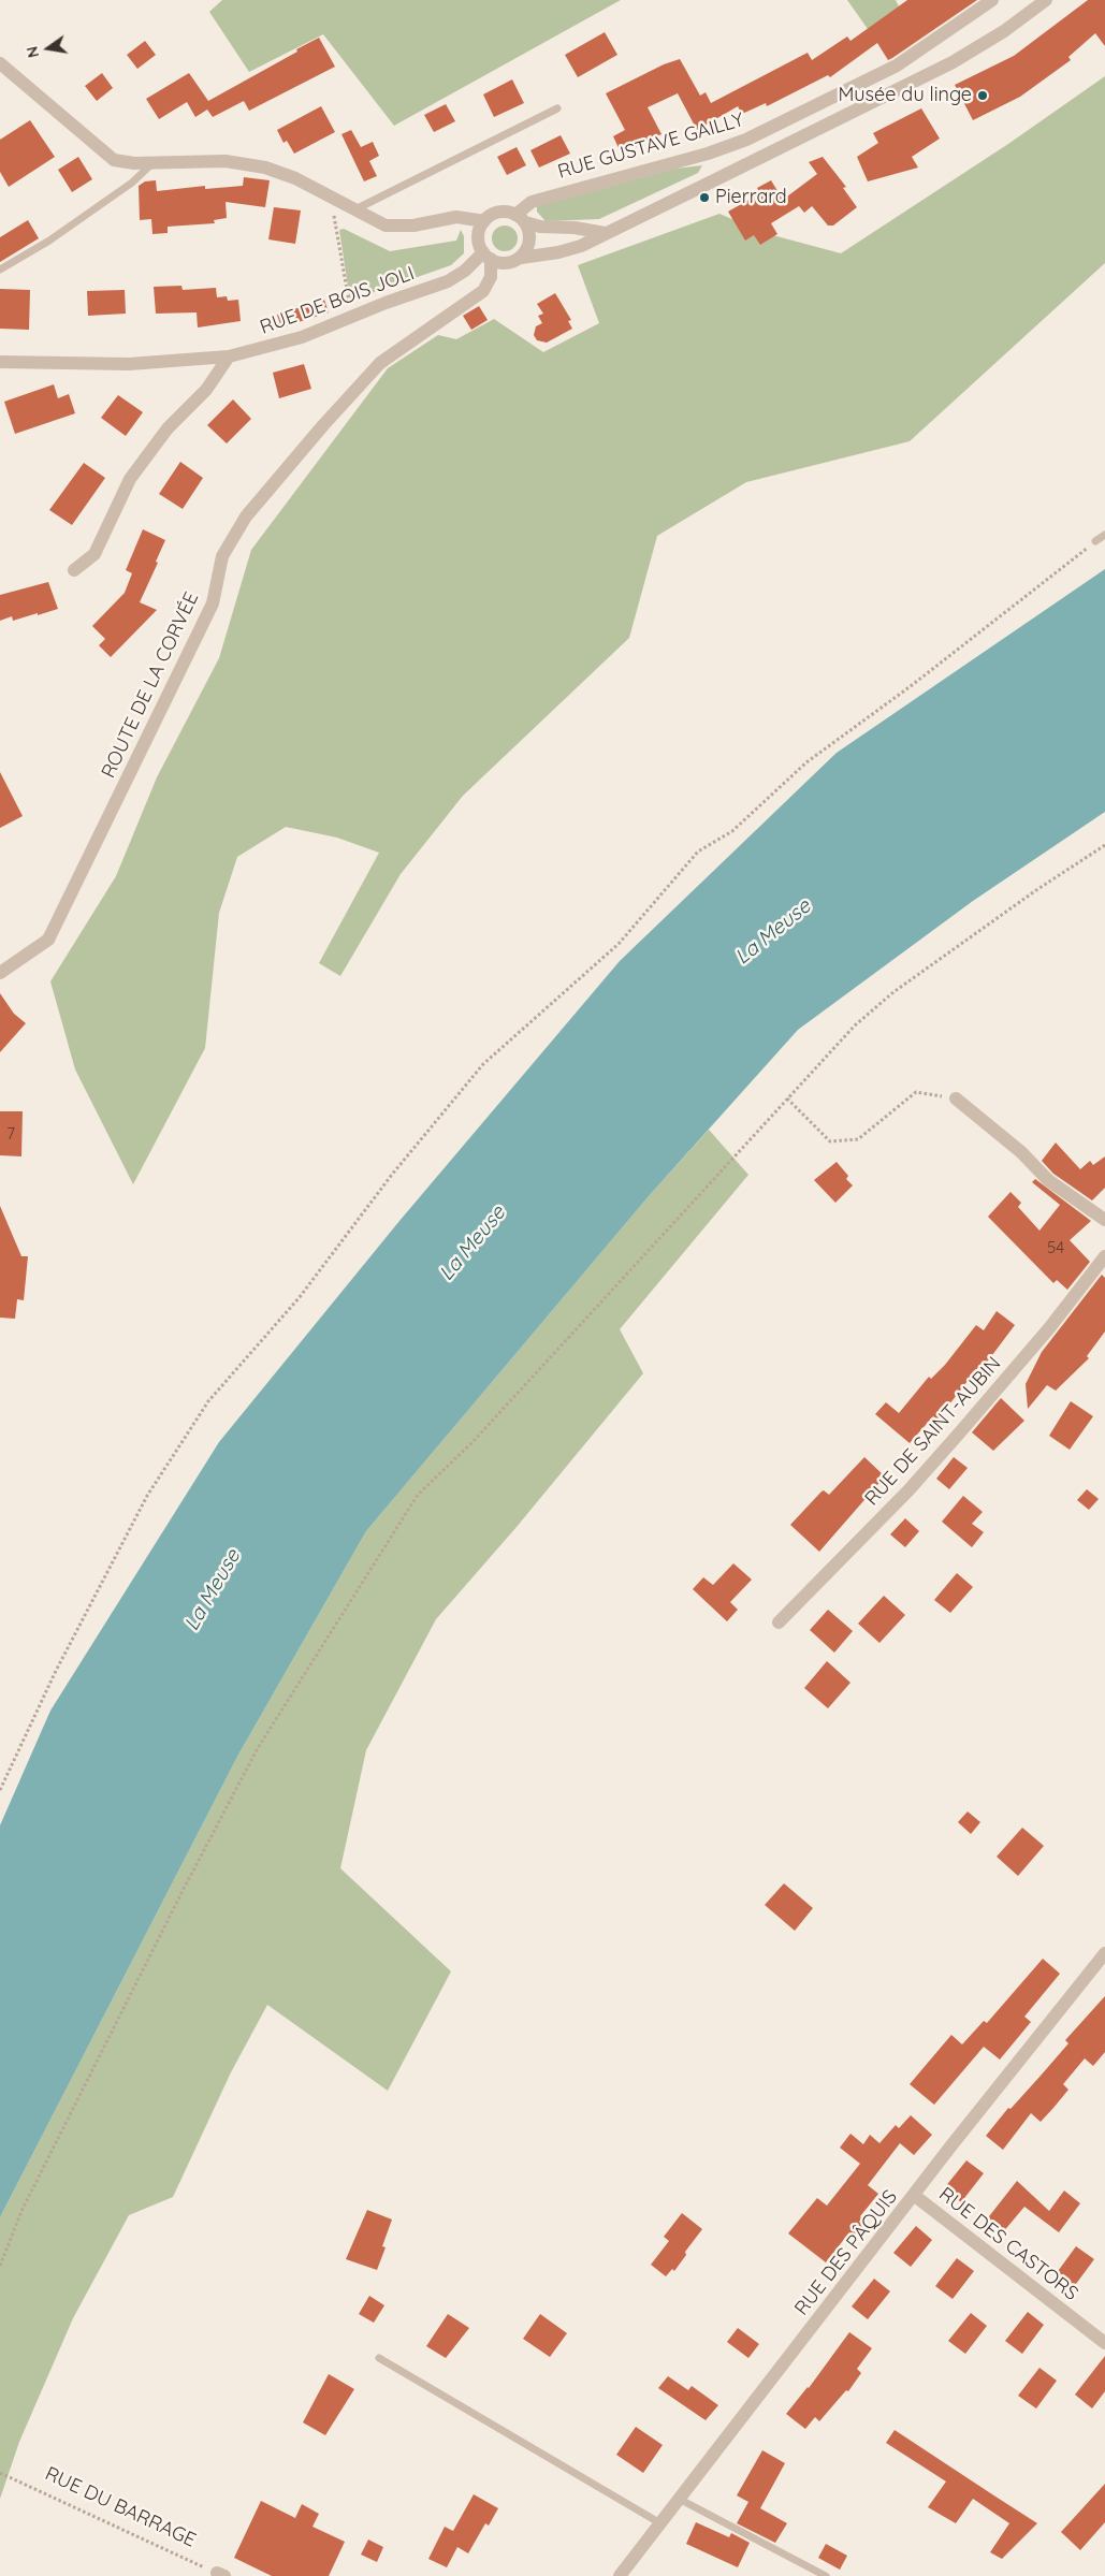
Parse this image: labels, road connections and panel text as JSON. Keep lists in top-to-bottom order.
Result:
{
  "streets": {
    "street": [
      "RUE GUSTAVE GAILLY",
      "RUE DE BOIS JOLI",
      "ROUTE DE LA CORVÉE",
      "RUE DE SAINT-AUBIN",
      "RUE DES CASTORS",
      "RUE DES PÂQUIS"
    ],
    "path": ["RUE DU BARRAGE"]
  },
  "crossings": [
    ["RUE GUSTAVE GAILLY", "RUE DE BOIS JOLI"],
    ["RUE GUSTAVE GAILLY", "ROUTE DE LA CORVÉE"],
    ["RUE DE BOIS JOLI", "ROUTE DE LA CORVÉE"],
    ["RUE DES CASTORS", "RUE DES PÂQUIS"]
  ],
  "water": ["La Meuse"],
  "places": ["Musée du linge", "Pierrard"],
  "house_numbers": ["7", "54"],
  "north": "left"
}
